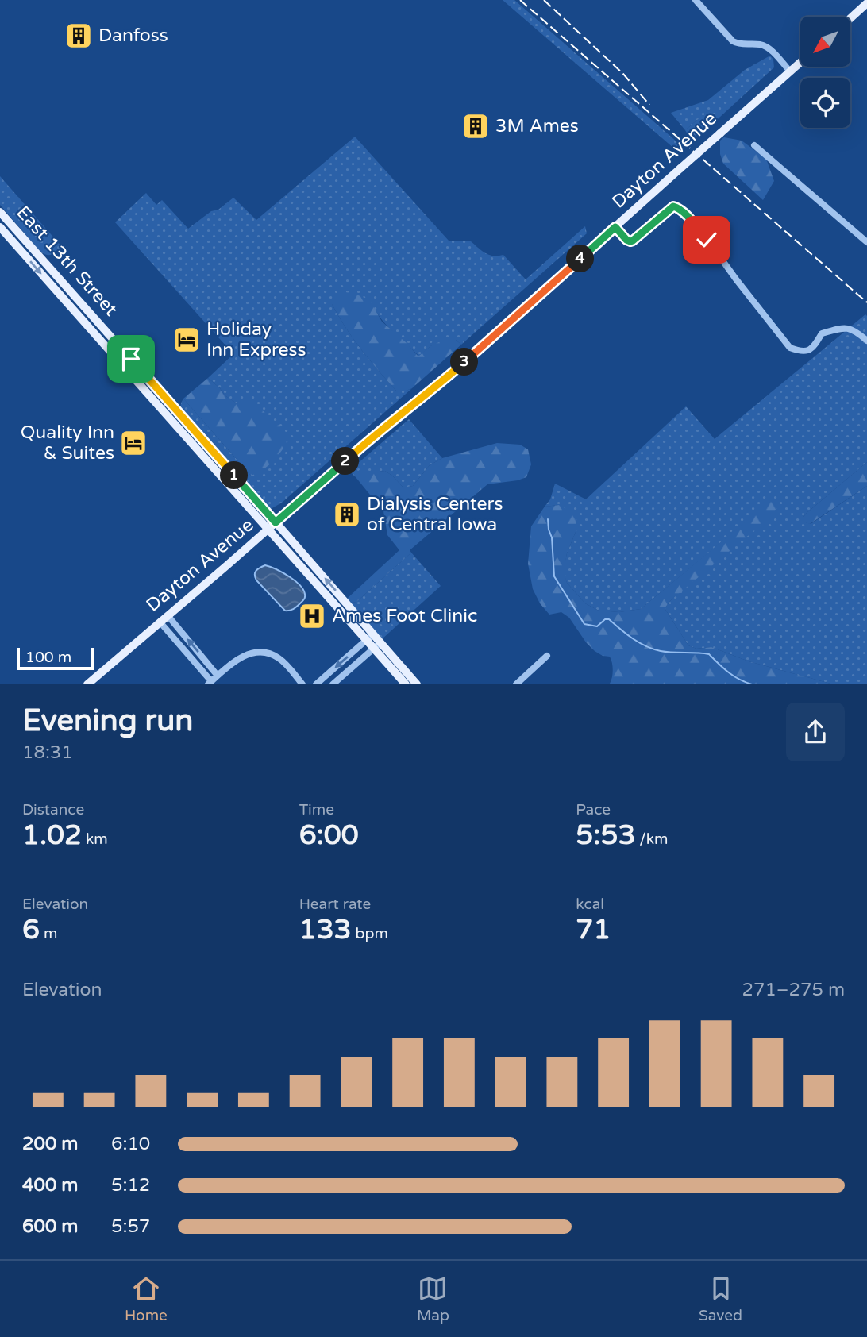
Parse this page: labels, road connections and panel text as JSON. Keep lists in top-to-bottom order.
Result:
{
  "streets": {
    "main road": ["Dayton Avenue", "East 13th Street"]
  },
  "crossings": [
    ["Dayton Avenue", "East 13th Street"]
  ],
  "places": {
    "building": ["Danfoss", "3M Ames", "Dialysis Centers of Central Iowa"],
    "hotel": ["Holiday Inn Express", "Quality Inn & Suites"],
    "hospital": ["Ames Foot Clinic"]
  },
  "scale_bar": "100 m",
  "north": "bottom left",
  "page": {
    "pins": [
      "4",
      "3",
      "2",
      "1"
    ],
    "scale": "100 m",
    "heading": ["Evening run", "18:31"],
    "stats": [
      ["Distance", "1.02 km"],
      ["Time", "6:00"],
      ["Pace", "5:53 /km"],
      ["Elevation", "6 m"],
      ["Heart rate", "133 bpm"],
      ["kcal", "71"]
    ],
    "chart": ["Elevation", "271–275 m"],
    "list": [
      {
        "name": "200 m",
        "note": "6:10"
      },
      {
        "name": "400 m",
        "note": "5:12"
      },
      {
        "name": "600 m",
        "note": "5:57"
      }
    ],
    "tabs": ["Home", "Map", "Saved"]
  }
}
